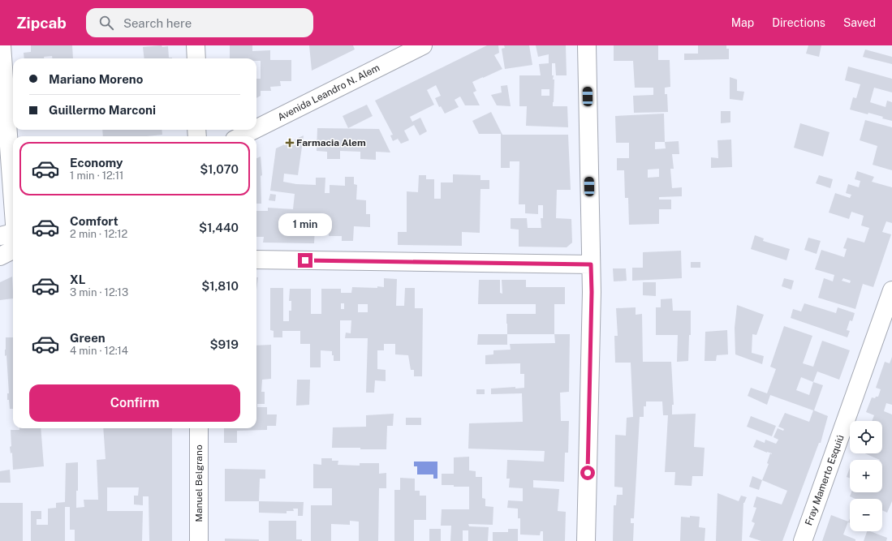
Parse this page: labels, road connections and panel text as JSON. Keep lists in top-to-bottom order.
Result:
{
  "streets": {
    "street": ["Avenida Leandro N. Alem", "Fray Mamerto Esquiú", "Manuel Belgrano"]
  },
  "places": {
    "health": ["Farmacia Alem"]
  },
  "page": {
    "header": "Zipcab",
    "search": "Search here",
    "nav": ["Map", "Directions", "Saved"],
    "banner": ["Mariano Moreno", "Guillermo Marconi"],
    "list": [
      {
        "name": "Economy",
        "note": "1 min · 12:11",
        "value": "$1,070"
      },
      {
        "name": "Comfort",
        "note": "2 min · 12:12",
        "value": "$1,440"
      },
      {
        "name": "XL",
        "note": "3 min · 12:13",
        "value": "$1,810"
      },
      {
        "name": "Green",
        "note": "4 min · 12:14",
        "value": "$919"
      }
    ],
    "bubble": "1 min",
    "buttons": "Confirm",
    "map_buttons": ["+", "−"]
  }
}
